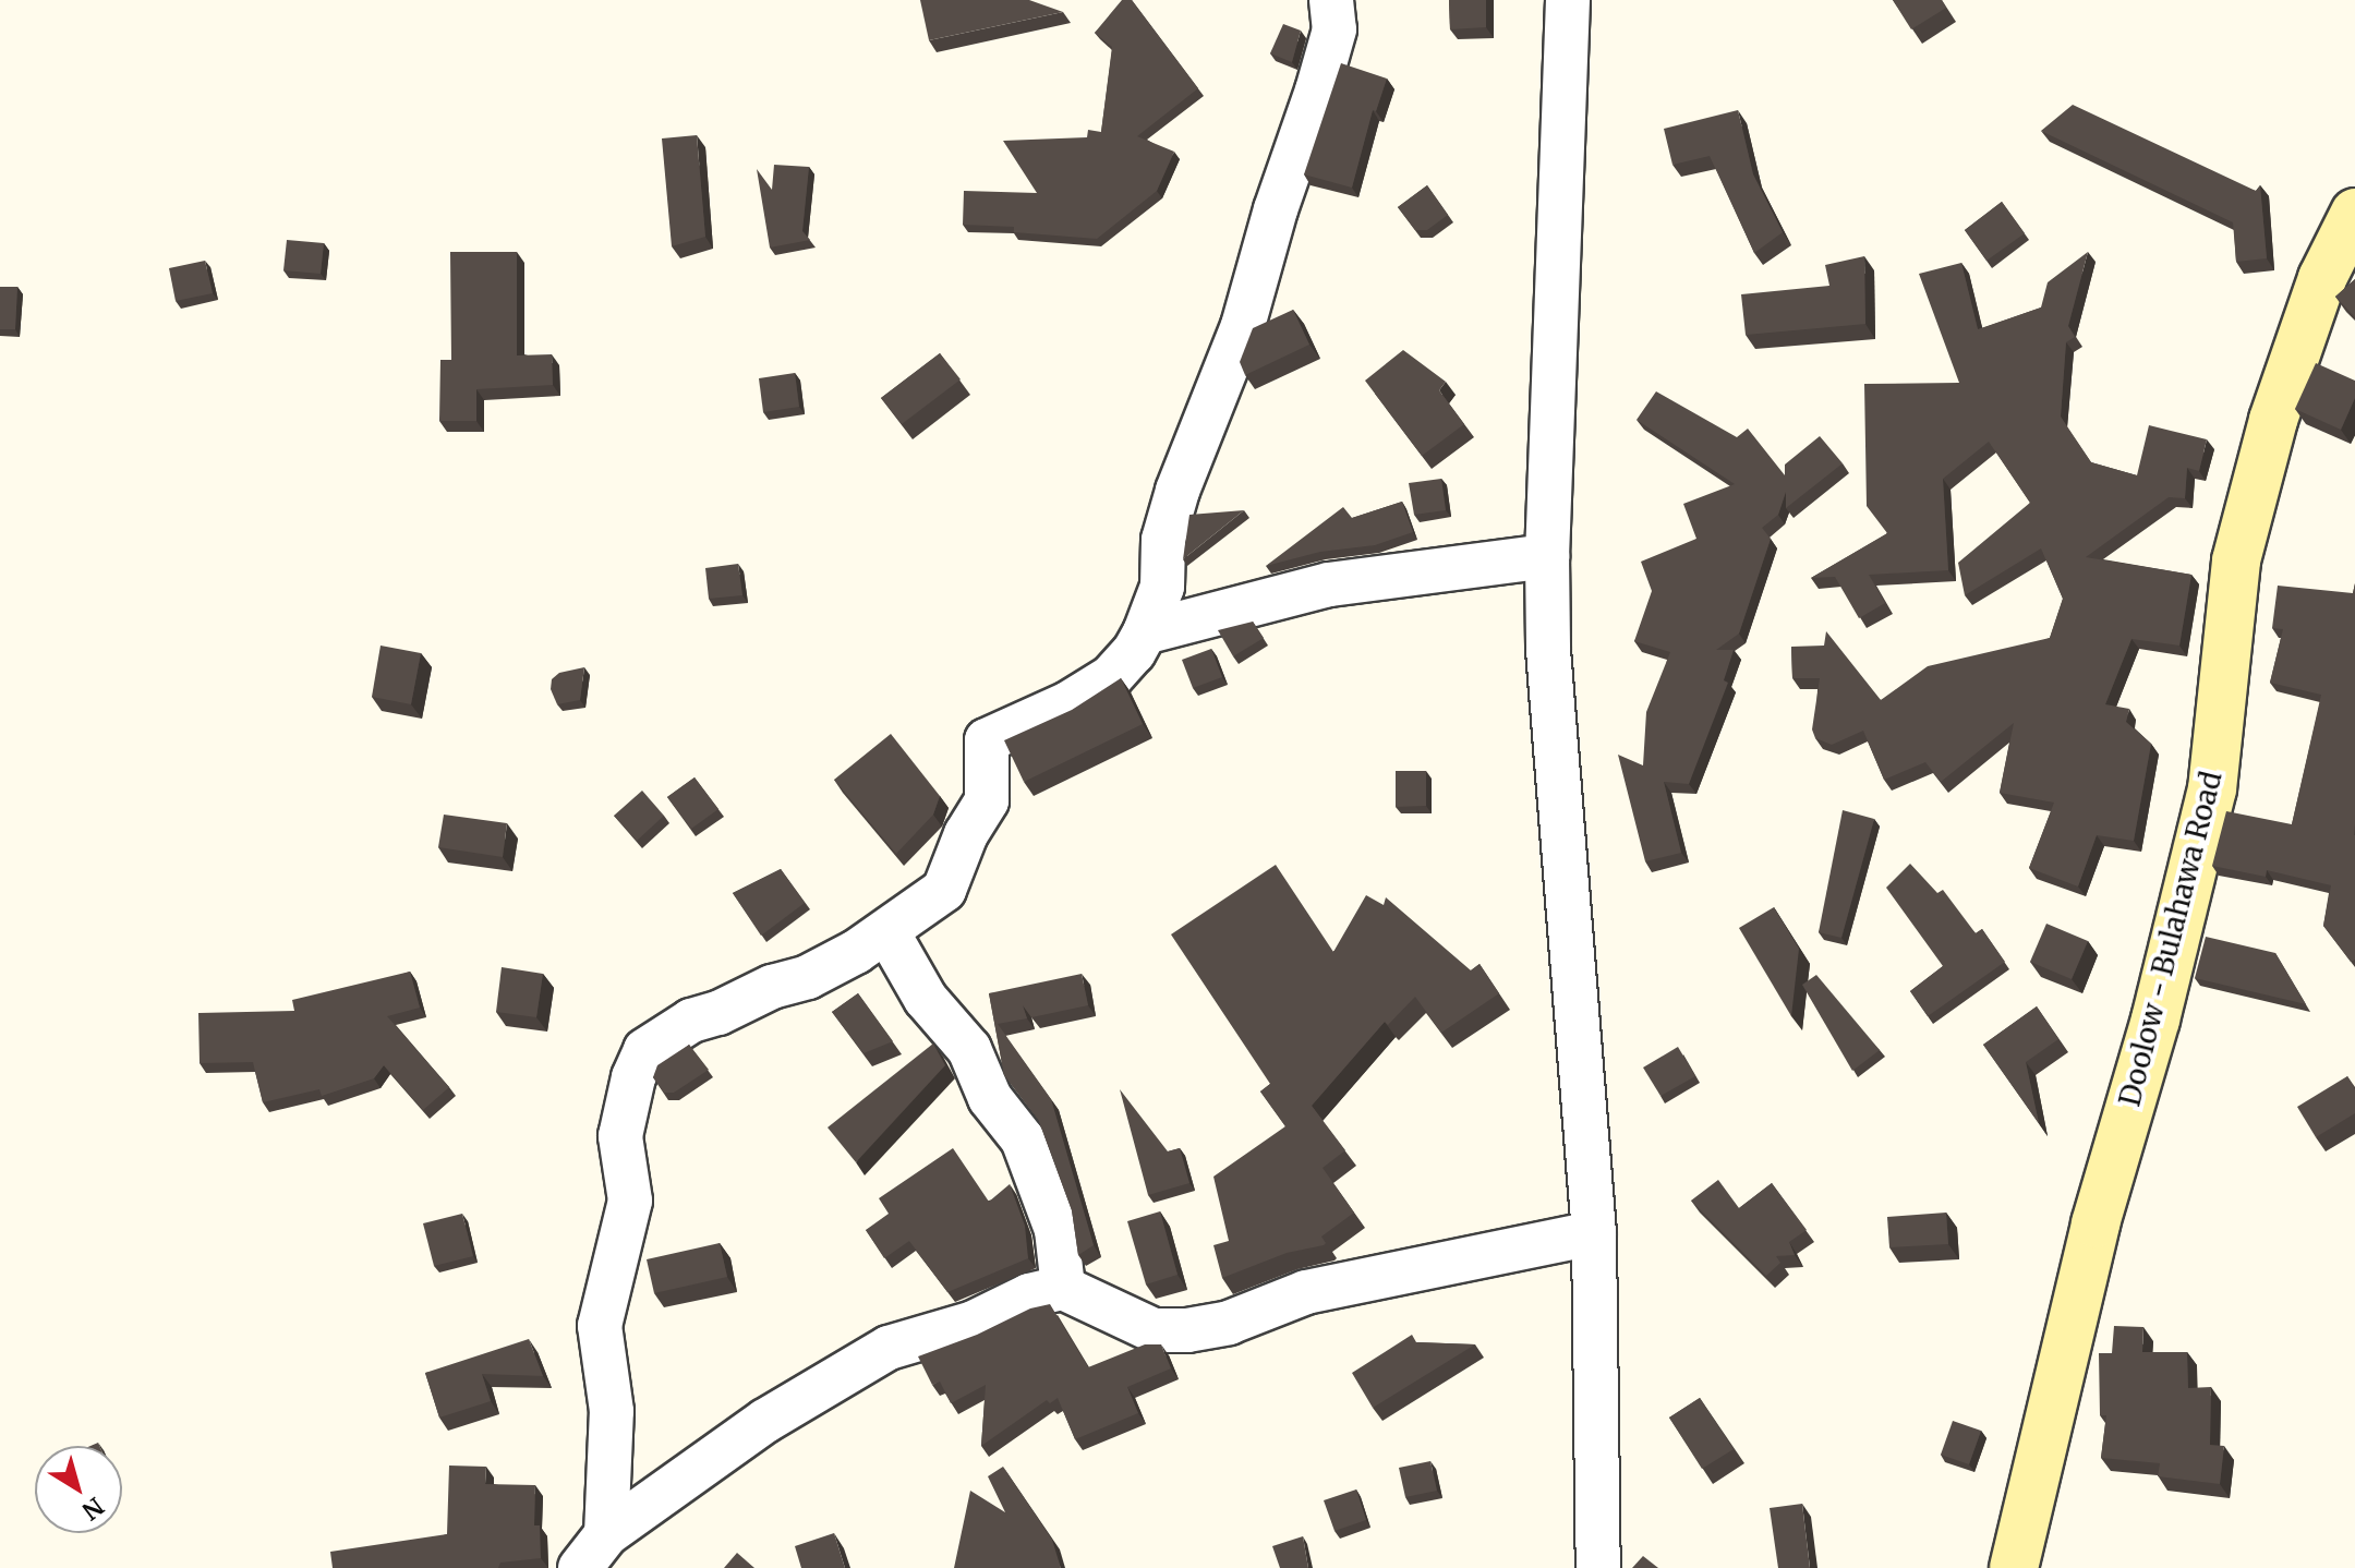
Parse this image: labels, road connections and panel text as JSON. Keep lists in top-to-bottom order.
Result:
{
  "streets": {
    "main road": ["Doolow - Bulahawa Road"]
  },
  "north": "bottom right"
}
